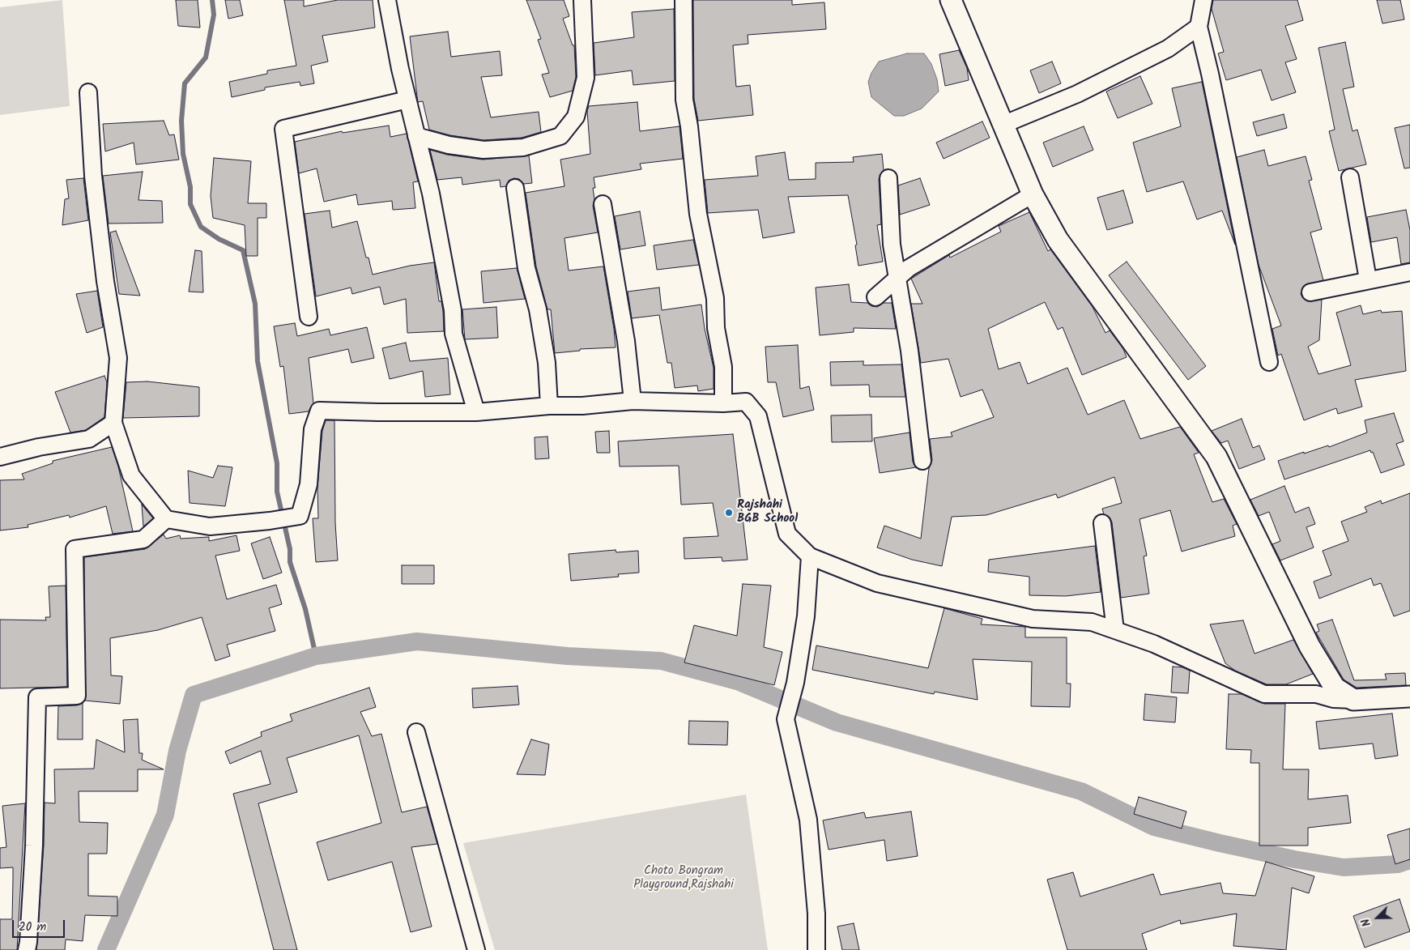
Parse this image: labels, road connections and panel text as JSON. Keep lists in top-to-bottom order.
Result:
{
  "parks": ["Choto Bongram Playground,Rajshahi"],
  "places": ["Rajshahi BGB School"],
  "scale_bar": "20 m",
  "north": "bottom left"
}
